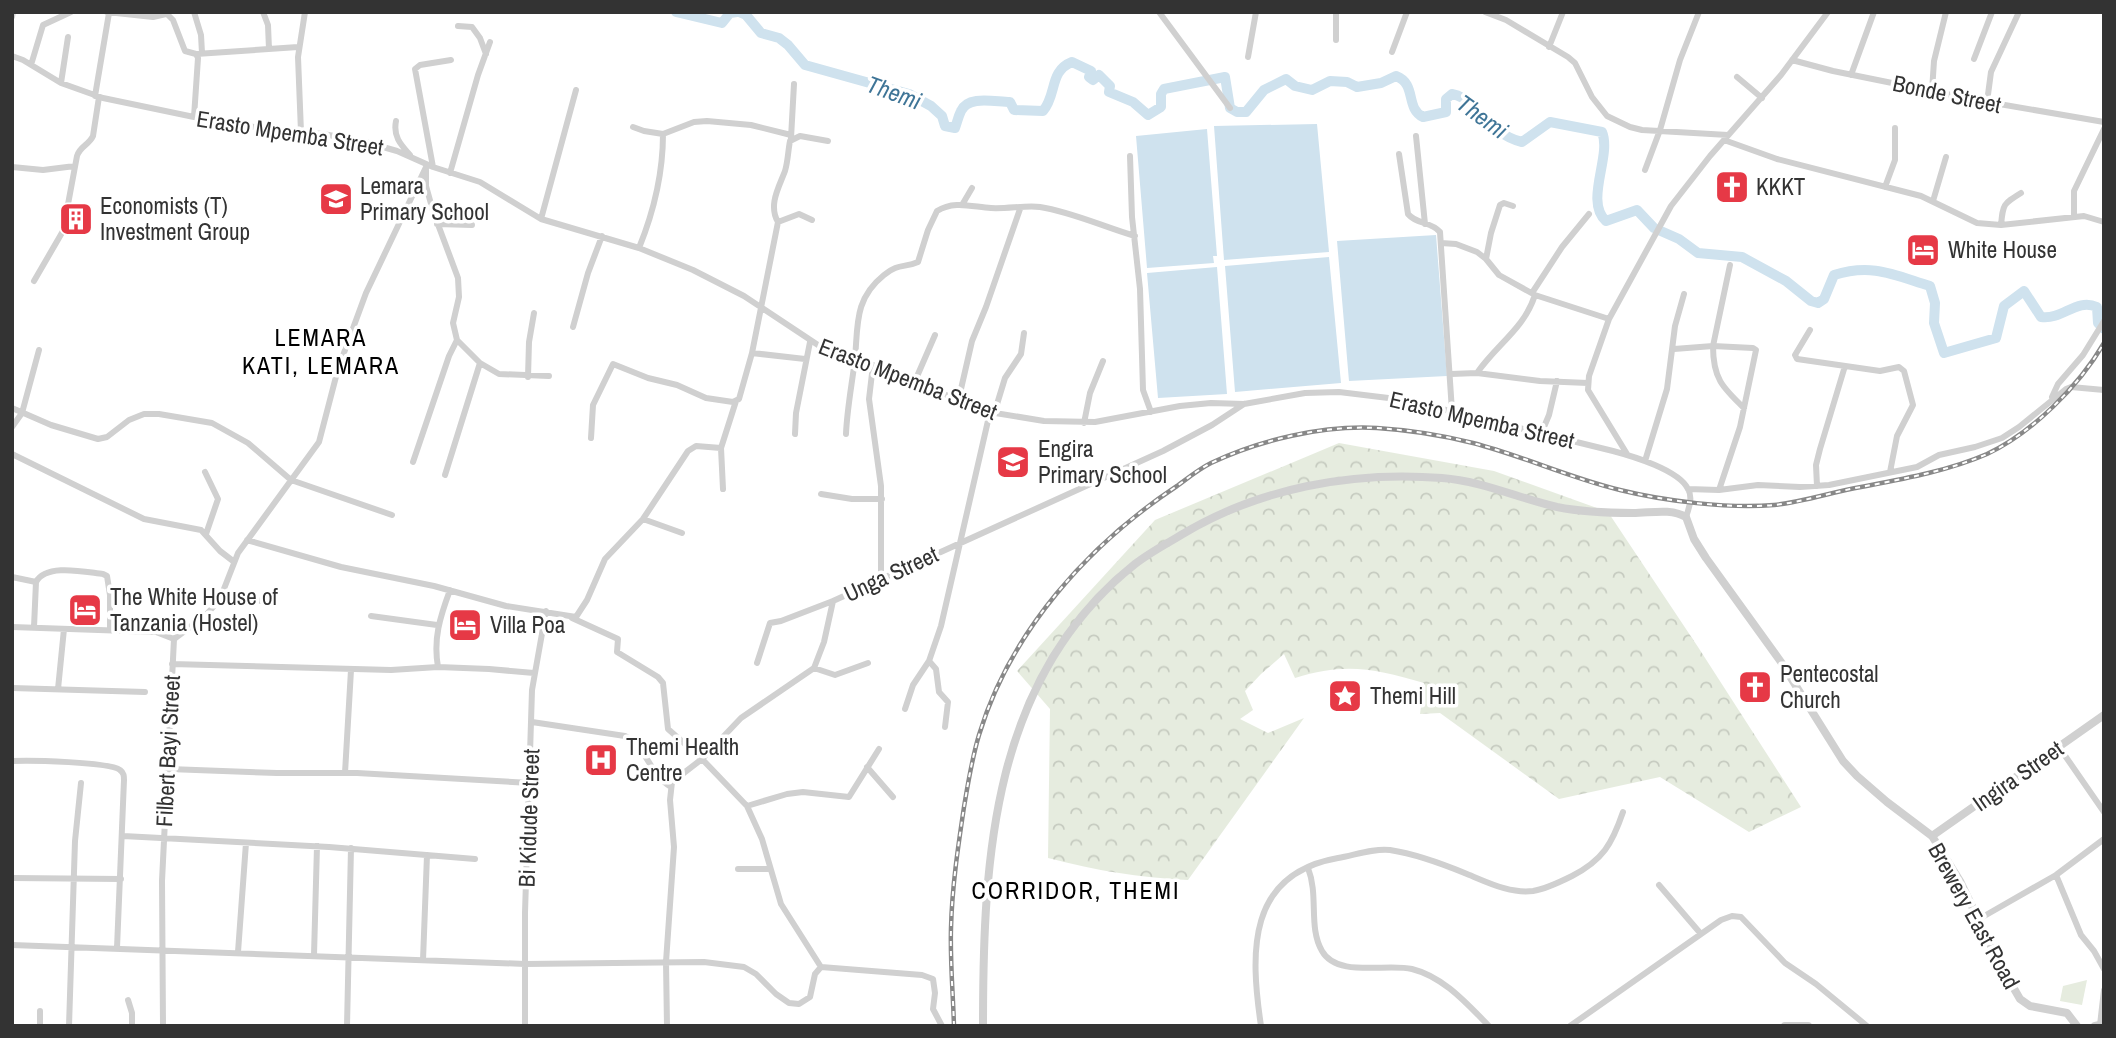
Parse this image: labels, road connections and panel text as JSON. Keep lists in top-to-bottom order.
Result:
{
  "streets": {
    "street": [
      "Bonde Street",
      "Erasto Mpemba Street",
      "Unga Street",
      "Filbert Bayi Street",
      "Ingira Street",
      "Bi Kidude Street",
      "Brewery East Road"
    ]
  },
  "crossings": [
    ["Erasto Mpemba Street", "Unga Street"],
    ["Ingira Street", "Brewery East Road"]
  ],
  "districts": ["LEMARA KATI, LEMARA", "CORRIDOR, THEMI"],
  "water": ["Themi"],
  "places": {
    "church": ["KKKT", "Pentecostal Church"],
    "school or university": ["Lemara Primary School", "Engira Primary School"],
    "building": ["Economists (T) Investment Group"],
    "hotel": ["White House", "The White House of Tanzania (Hostel)", "Villa Poa"],
    "place": ["Themi Hill"],
    "hospital": ["Themi Health Centre"]
  }
}
